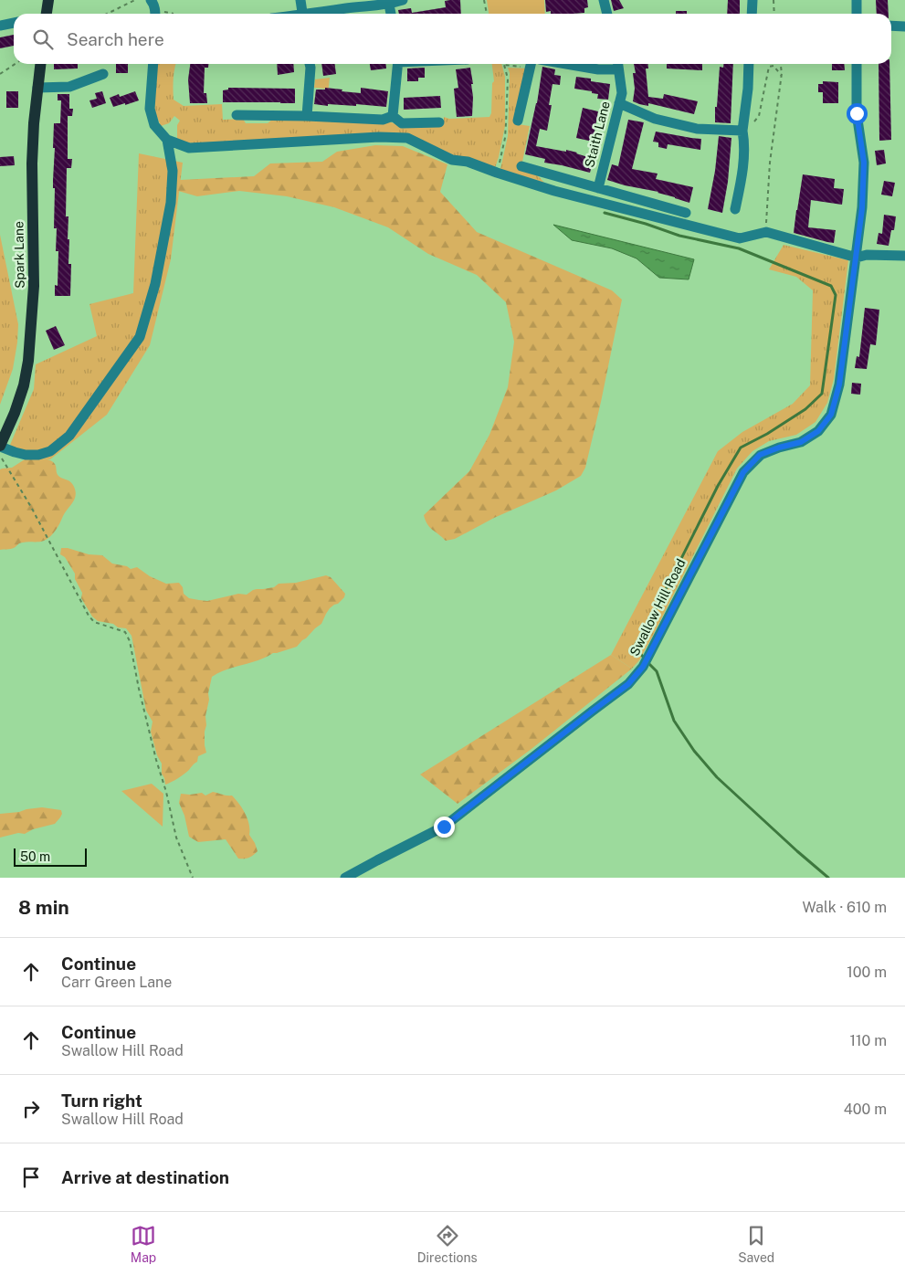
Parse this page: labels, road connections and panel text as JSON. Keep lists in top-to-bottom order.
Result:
{
  "streets": {
    "main road": ["Spark Lane"],
    "street": ["Staith Lane", "Swallow Hill Road"]
  },
  "scale_bar": "50 m",
  "page": {
    "search": "Search here",
    "scale": "50 m",
    "heading": ["8 min", "Walk · 610 m"],
    "list": [
      ["Continue", "Carr Green Lane", "100 m"],
      ["Continue", "Swallow Hill Road", "110 m"],
      ["Turn right", "Swallow Hill Road", "400 m"],
      "Arrive at destination"
    ],
    "nav": ["Map", "Directions", "Saved"]
  }
}
